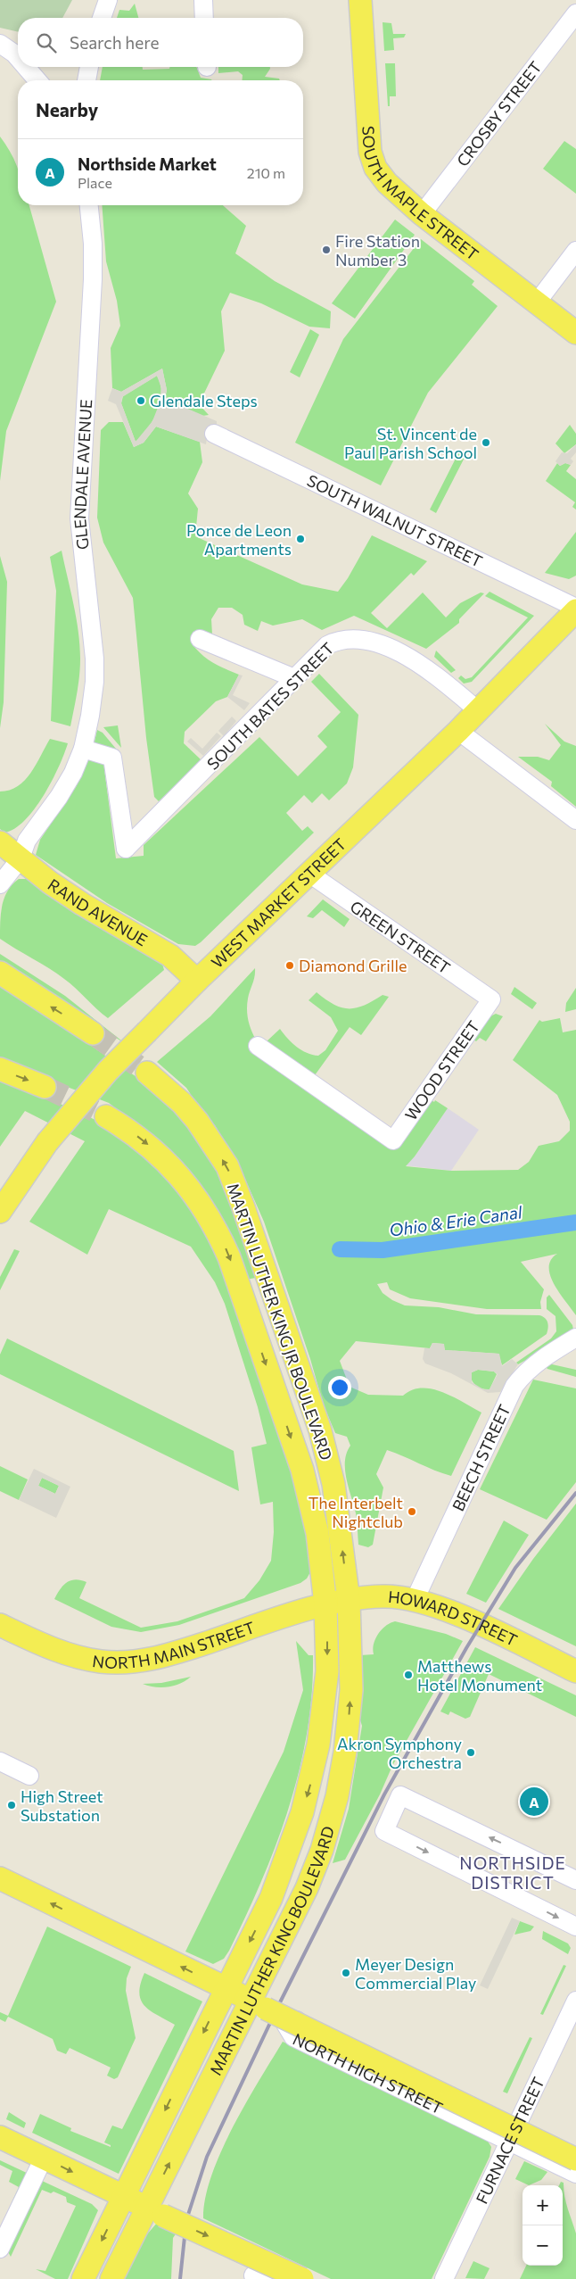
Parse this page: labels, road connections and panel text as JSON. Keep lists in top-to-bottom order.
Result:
{
  "streets": {
    "main road": [
      "SOUTH MAPLE STREET",
      "WEST MARKET STREET",
      "RAND AVENUE",
      "MARTIN LUTHER KING JR BOULEVARD",
      "HOWARD STREET",
      "NORTH MAIN STREET",
      "MARTIN LUTHER KING BOULEVARD"
    ],
    "street": [
      "CROSBY STREET",
      "GLENDALE AVENUE",
      "SOUTH WALNUT STREET",
      "SOUTH BATES STREET",
      "GREEN STREET",
      "WOOD STREET",
      "BEECH STREET",
      "NORTH HIGH STREET",
      "FURNACE STREET"
    ]
  },
  "crossings": [
    ["CROSBY STREET", "SOUTH MAPLE STREET"],
    ["GLENDALE AVENUE", "SOUTH BATES STREET"],
    ["GLENDALE AVENUE", "RAND AVENUE"],
    ["SOUTH WALNUT STREET", "WEST MARKET STREET"],
    ["SOUTH BATES STREET", "WEST MARKET STREET"],
    ["WEST MARKET STREET", "RAND AVENUE"],
    ["WEST MARKET STREET", "GREEN STREET"],
    ["GREEN STREET", "WOOD STREET"],
    ["MARTIN LUTHER KING JR BOULEVARD", "HOWARD STREET"],
    ["MARTIN LUTHER KING JR BOULEVARD", "NORTH MAIN STREET"],
    ["MARTIN LUTHER KING JR BOULEVARD", "MARTIN LUTHER KING BOULEVARD"],
    ["BEECH STREET", "HOWARD STREET"],
    ["HOWARD STREET", "NORTH MAIN STREET"],
    ["HOWARD STREET", "MARTIN LUTHER KING BOULEVARD"],
    ["NORTH MAIN STREET", "MARTIN LUTHER KING BOULEVARD"],
    ["NORTH HIGH STREET", "FURNACE STREET"]
  ],
  "districts": ["NORTHSIDE DISTRICT"],
  "water": ["Ohio & Erie Canal"],
  "places": [
    "Fire Station Number 3",
    "Glendale Steps",
    "St. Vincent de Paul Parish School",
    "Ponce de Leon Apartments",
    "Diamond Grille",
    "The Interbelt Nightclub",
    "Matthews Hotel Monument",
    "Akron Symphony Orchestra",
    "High Street Substation",
    "Meyer Design Commercial Play"
  ],
  "page": {
    "search": "Search here",
    "heading": "Nearby",
    "list": [
      {
        "mark": "A",
        "name": "Northside Market",
        "note": "Place",
        "value": "210 m"
      }
    ],
    "pins": "A",
    "map_buttons": ["+", "−"]
  }
}
